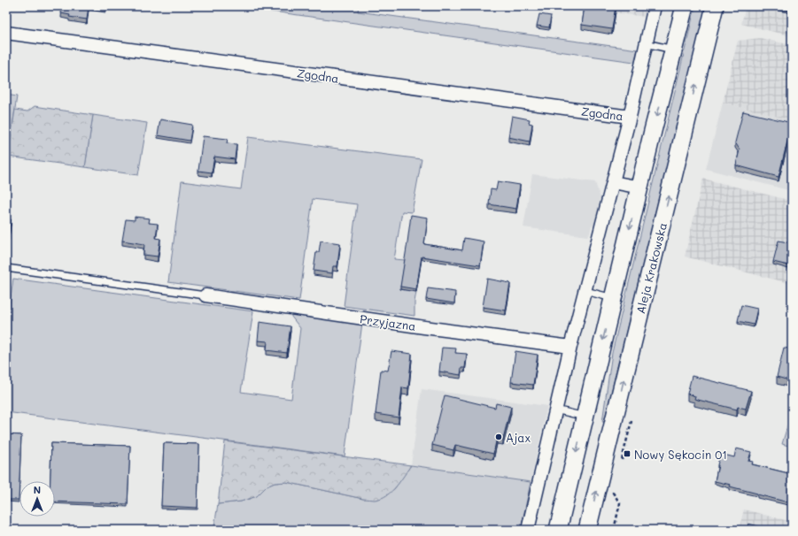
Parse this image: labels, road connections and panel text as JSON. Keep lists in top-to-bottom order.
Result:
{
  "streets": {
    "main road": ["Aleja Krakowska"],
    "street": ["Zgodna", "Przyjazna"]
  },
  "places": {
    "other": ["Ajax"],
    "transit": ["Nowy Sękocin 01"]
  },
  "north": "top"
}
